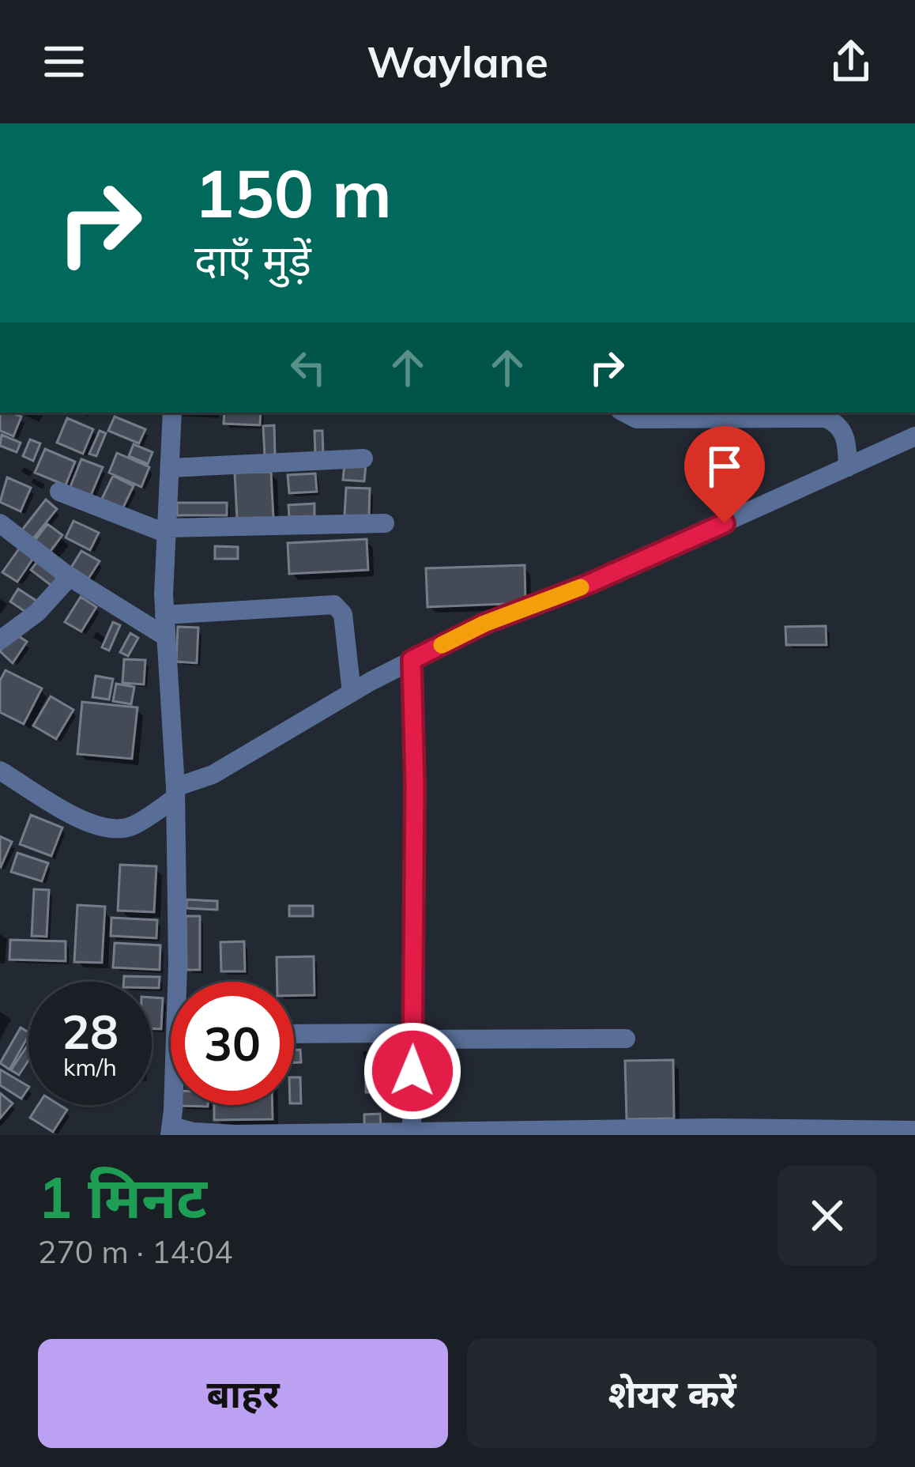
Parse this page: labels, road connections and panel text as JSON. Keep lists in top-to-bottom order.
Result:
{
  "page": {
    "header": "Waylane",
    "turn": ["150 m", "दाएँ मुड़ें"],
    "speed": "28 km/h",
    "limit": "30",
    "heading": ["1 मिनट", "270 m · 14:04"],
    "buttons": ["बाहर", "शेयर करें"]
  }
}
